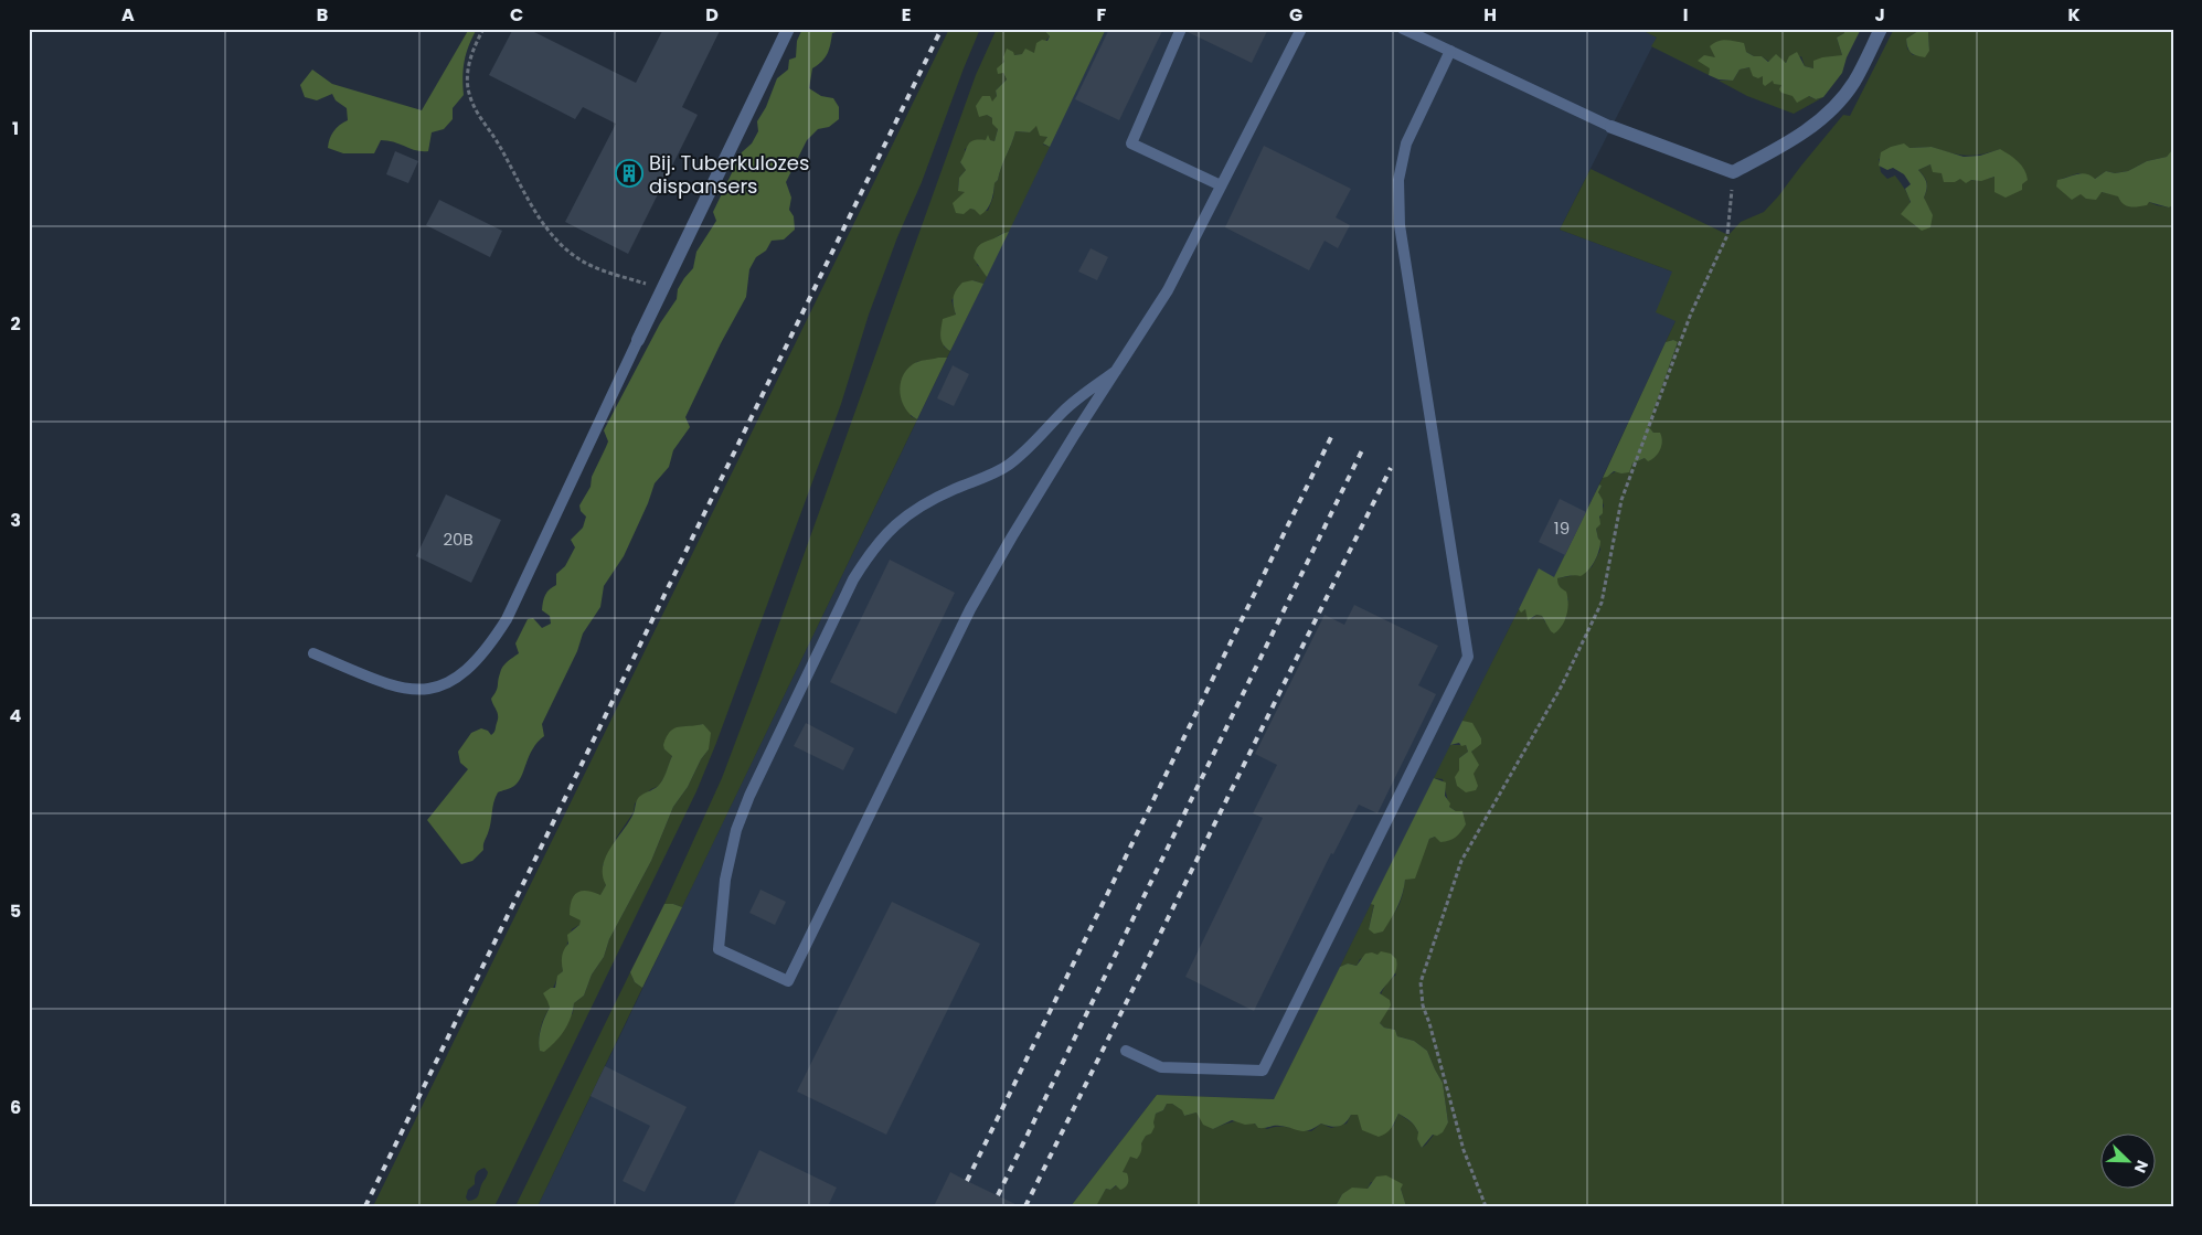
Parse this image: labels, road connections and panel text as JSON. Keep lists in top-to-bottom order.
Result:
{
  "places": {
    "building": ["Bij. Tuberkulozes dispansers"]
  },
  "house_numbers": ["19", "20B"],
  "north": "bottom right",
  "grid": {
    "columns": [
      "A",
      "B",
      "C",
      "D",
      "E",
      "F",
      "G",
      "H",
      "I",
      "J",
      "K"
    ],
    "rows": [
      "1",
      "2",
      "3",
      "4",
      "5",
      "6"
    ]
  }
}
